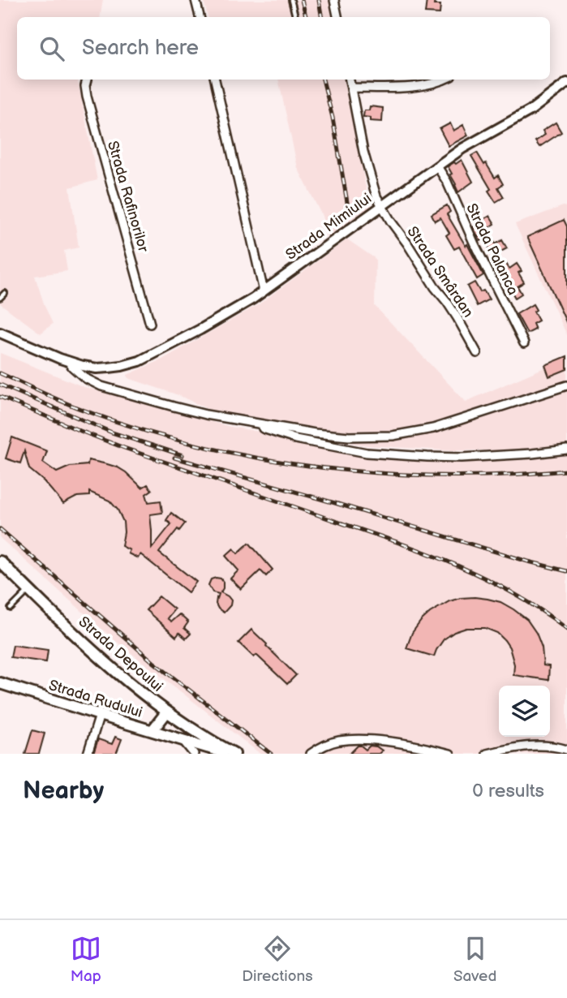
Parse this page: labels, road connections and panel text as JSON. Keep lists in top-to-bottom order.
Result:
{
  "streets": {
    "main road": ["Strada Depoului", "Strada Rudului"],
    "street": [
      "Strada Rafinorilor",
      "Strada Mimiului",
      "Strada Palanca",
      "Strada Smârdan"
    ]
  },
  "crossings": [
    ["Strada Mimiului", "Strada Palanca"],
    ["Strada Mimiului", "Strada Smârdan"]
  ],
  "page": {
    "search": "Search here",
    "heading": ["Nearby", "0 results"],
    "nav": ["Map", "Directions", "Saved"]
  }
}
